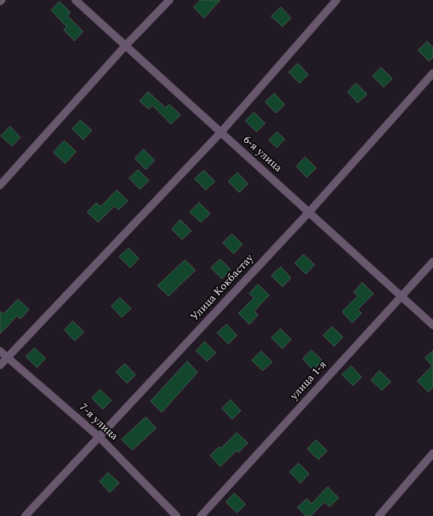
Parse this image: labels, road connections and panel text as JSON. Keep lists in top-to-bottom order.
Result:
{
  "streets": {
    "street": [
      "6-я улица",
      "Улица Кокбастау",
      "улица 1-я",
      "7-я улица"
    ]
  },
  "crossings": [
    ["6-я улица", "Улица Кокбастау"],
    ["6-я улица", "улица 1-я"],
    ["Улица Кокбастау", "7-я улица"]
  ]
}
